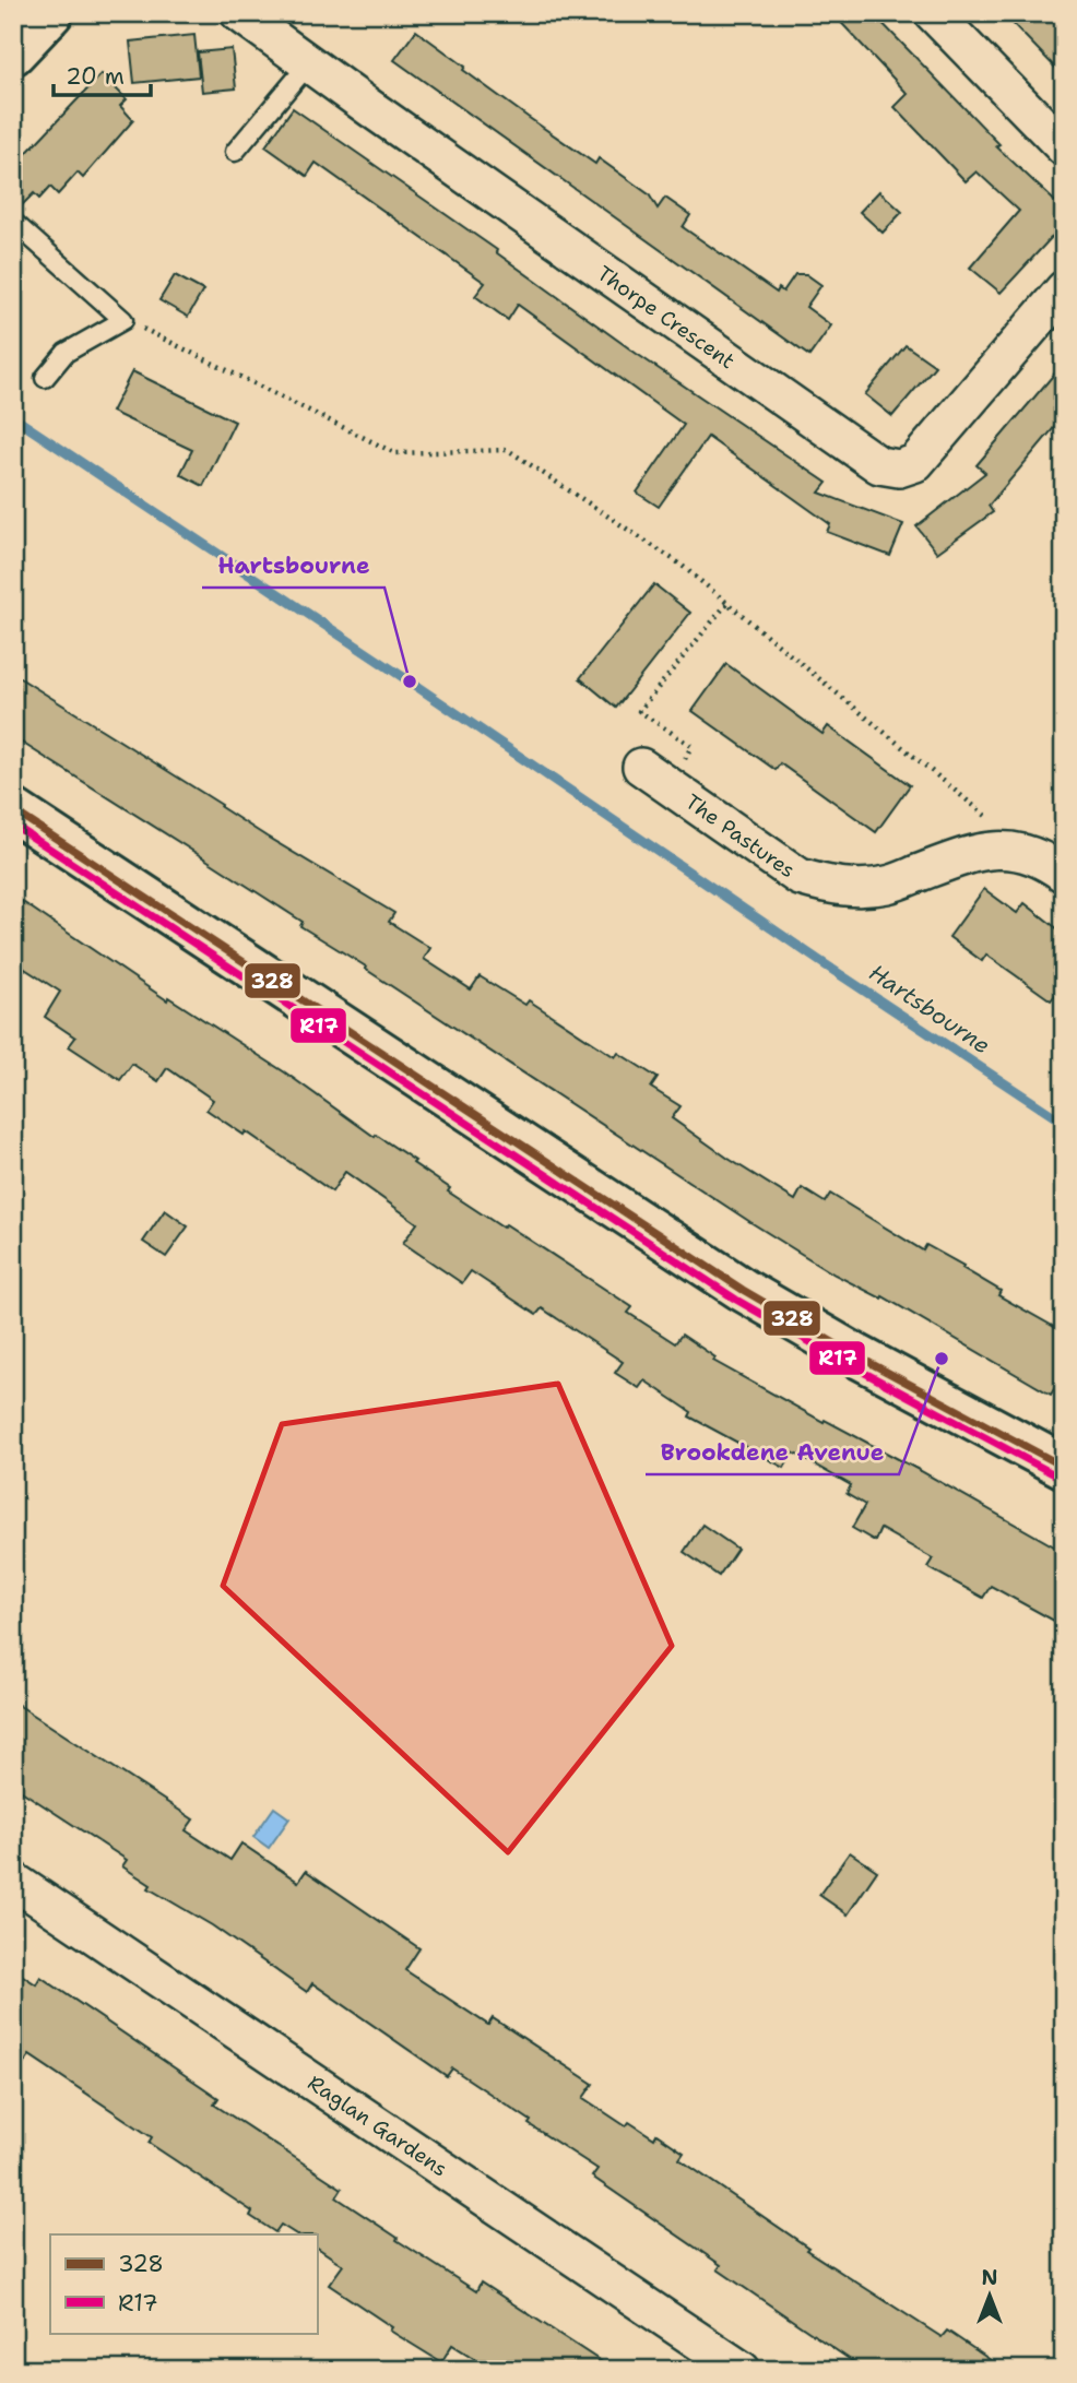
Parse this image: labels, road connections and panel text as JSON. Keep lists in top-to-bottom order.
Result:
{
  "streets": {
    "street": ["Thorpe Crescent", "The Pastures", "Raglan Gardens"]
  },
  "water": ["Hartsbourne"],
  "places": ["Hartsbourne", "Brookdene Avenue"],
  "lines": ["transit line 328", "transit line R17"],
  "legend": ["328", "R17"],
  "scale_bar": "20 m",
  "north": "top"
}
